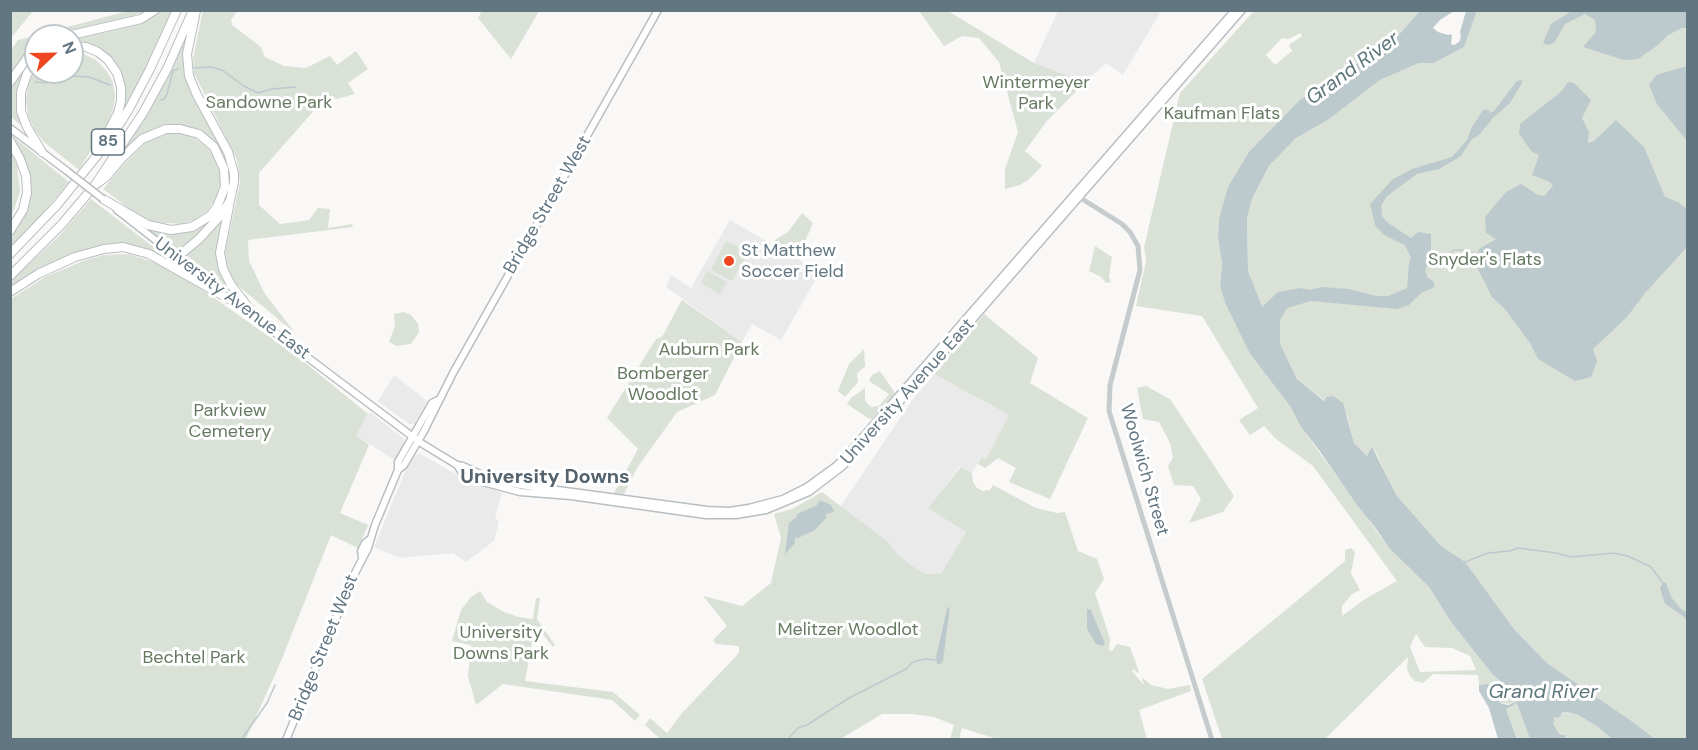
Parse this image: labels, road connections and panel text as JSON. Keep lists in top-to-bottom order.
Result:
{
  "streets": {
    "highway": ["85"],
    "main road": ["Bridge Street West", "University Avenue East"],
    "street": ["Woolwich Street"]
  },
  "crossings": [
    ["Bridge Street West", "University Avenue East"],
    ["University Avenue East", "Woolwich Street"]
  ],
  "districts": ["University Downs"],
  "water": ["Grand River"],
  "parks": [
    "Wintermeyer Park",
    "Sandowne Park",
    "Kaufman Flats",
    "Snyder's Flats",
    "Auburn Park",
    "Bomberger Woodlot",
    "Parkview Cemetery",
    "Melitzer Woodlot",
    "University Downs Park",
    "Bechtel Park"
  ],
  "places": ["St Matthew Soccer Field"],
  "north": "right"
}
